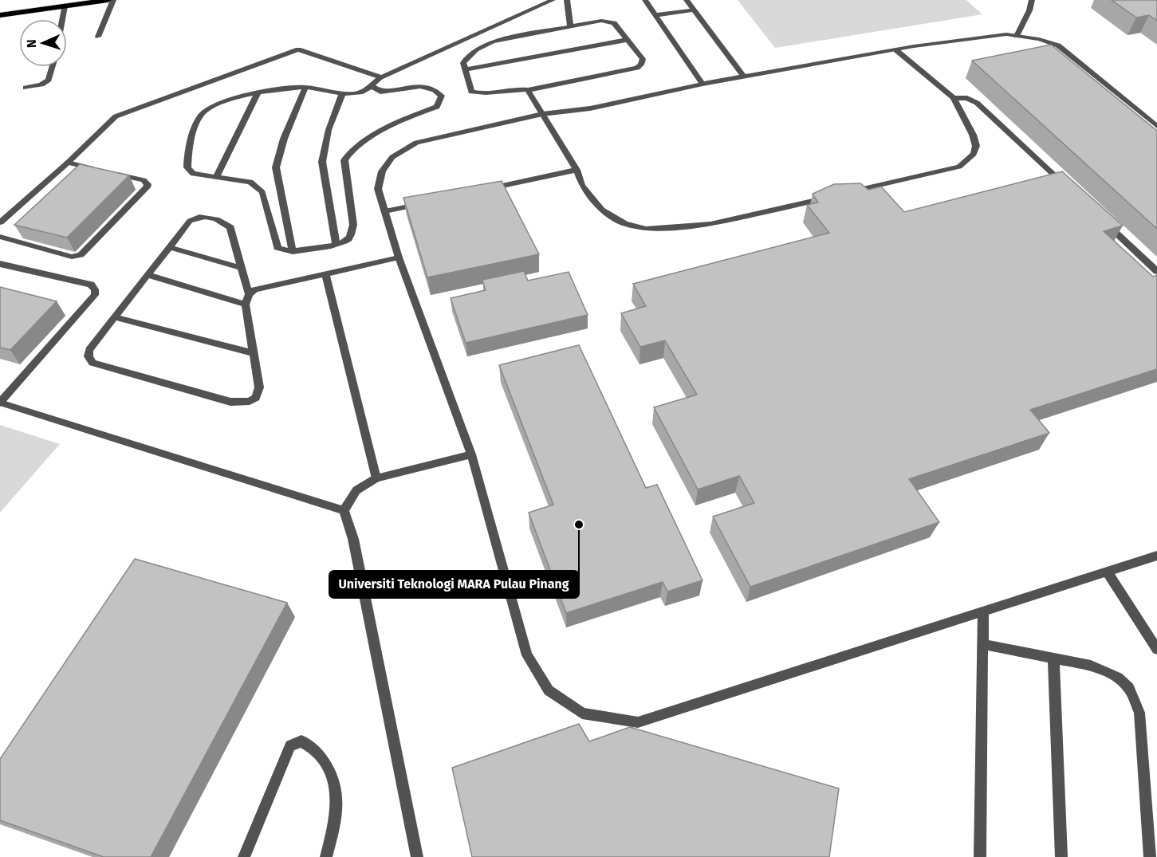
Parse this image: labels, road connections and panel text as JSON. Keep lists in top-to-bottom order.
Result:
{
  "places": ["Universiti Teknologi MARA Pulau Pinang"],
  "north": "left"
}
